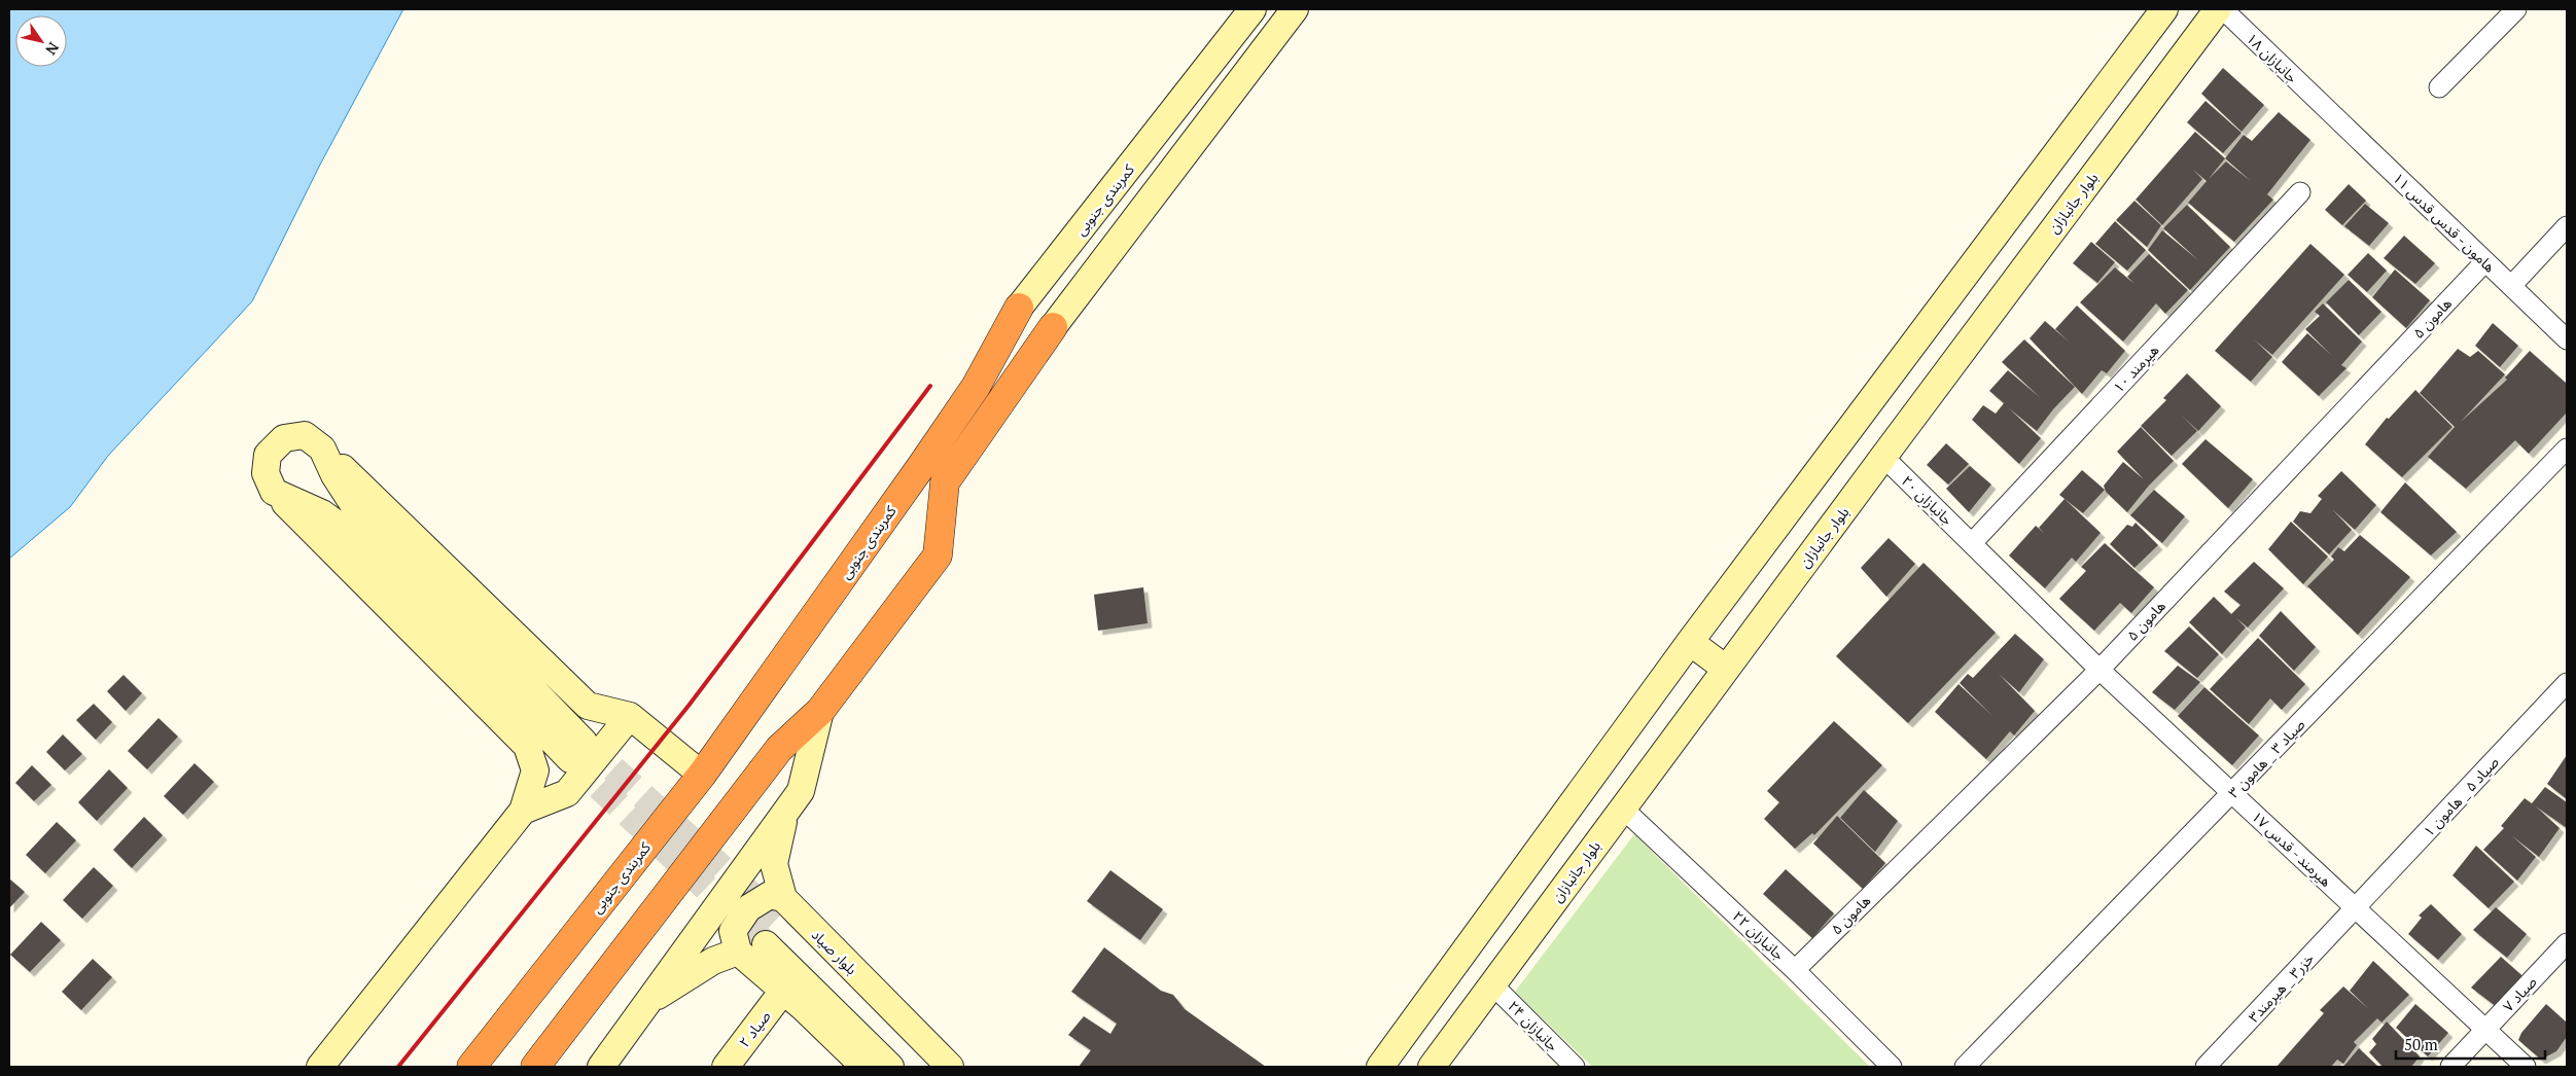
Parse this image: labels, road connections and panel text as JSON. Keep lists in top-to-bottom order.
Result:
{
  "streets": {
    "highway": ["کمربندی جنوبی"],
    "main road": ["بلوار جانبازان", "بلوار صیاد", "صیاد ۲"],
    "street": [
      "جانبازان ۱۸",
      "هامون - قدس قدس ۱۱",
      "هامون ۵",
      "هیرمند ۱۰",
      "جانبازان ۲۰",
      "صیاد ۳ _ هامون ۳",
      "صیاد ۵ _ هامون ۱",
      "هیرمند - قدس ۱۷",
      "جانبازان ۲۲",
      "خزر۳ _ هیرمند۳",
      "صیاد ۷",
      "جانبازان ۲۴"
    ]
  },
  "crossings": [
    ["جانبازان ۱۸", "هامون - قدس قدس ۱۱"],
    ["بلوار جانبازان", "جانبازان ۲۰"],
    ["بلوار جانبازان", "جانبازان ۲۲"],
    ["بلوار جانبازان", "جانبازان ۲۴"],
    ["هامون - قدس قدس ۱۱", "هامون ۵"],
    ["هامون ۵", "هیرمند - قدس ۱۷"],
    ["هامون ۵", "جانبازان ۲۲"],
    ["هیرمند ۱۰", "جانبازان ۲۰"],
    ["هیرمند ۱۰", "هیرمند - قدس ۱۷"],
    ["جانبازان ۲۰", "هیرمند - قدس ۱۷"],
    ["صیاد ۳ _ هامون ۳", "هیرمند - قدس ۱۷"],
    ["صیاد ۵ _ هامون ۱", "هیرمند - قدس ۱۷"],
    ["صیاد ۵ _ هامون ۱", "خزر۳ _ هیرمند۳"],
    ["هیرمند - قدس ۱۷", "خزر۳ _ هیرمند۳"],
    ["هیرمند - قدس ۱۷", "صیاد ۷"]
  ],
  "scale_bar": "50 m",
  "north": "bottom right"
}
